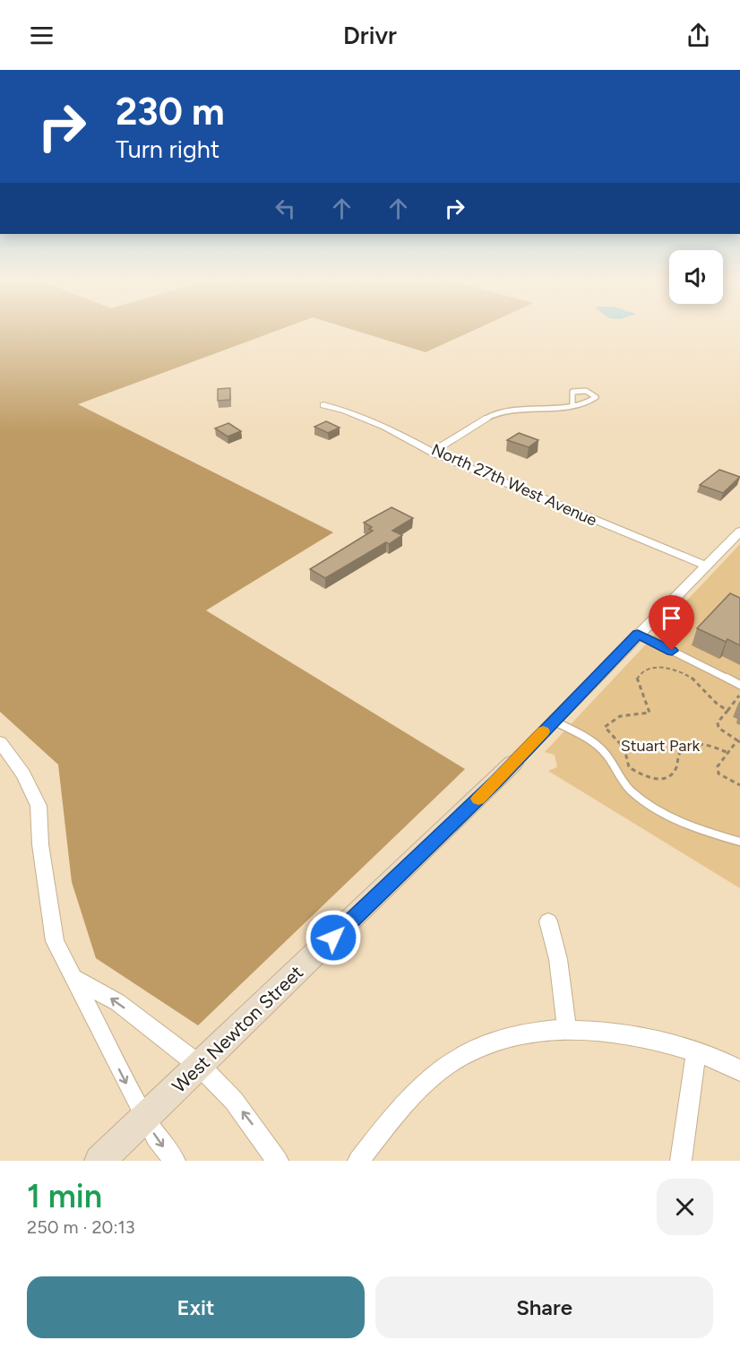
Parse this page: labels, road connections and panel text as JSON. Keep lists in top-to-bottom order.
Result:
{
  "streets": {
    "street": ["North 27th West Avenue", "West Newton Street"]
  },
  "crossings": [
    ["North 27th West Avenue", "West Newton Street"]
  ],
  "parks": ["Stuart Park"],
  "page": {
    "header": "Drivr",
    "turn": ["230 m", "Turn right"],
    "heading": ["1 min", "250 m · 20:13"],
    "buttons": ["Exit", "Share"]
  }
}
